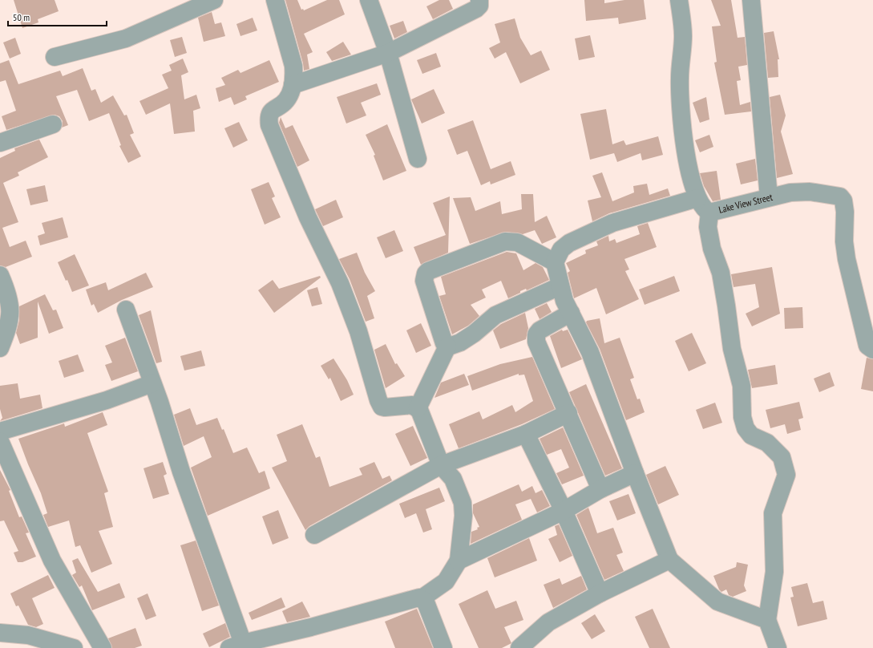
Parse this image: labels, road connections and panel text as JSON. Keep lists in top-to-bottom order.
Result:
{
  "streets": {
    "street": ["Lake View Street"]
  },
  "scale_bar": "50 m"
}
